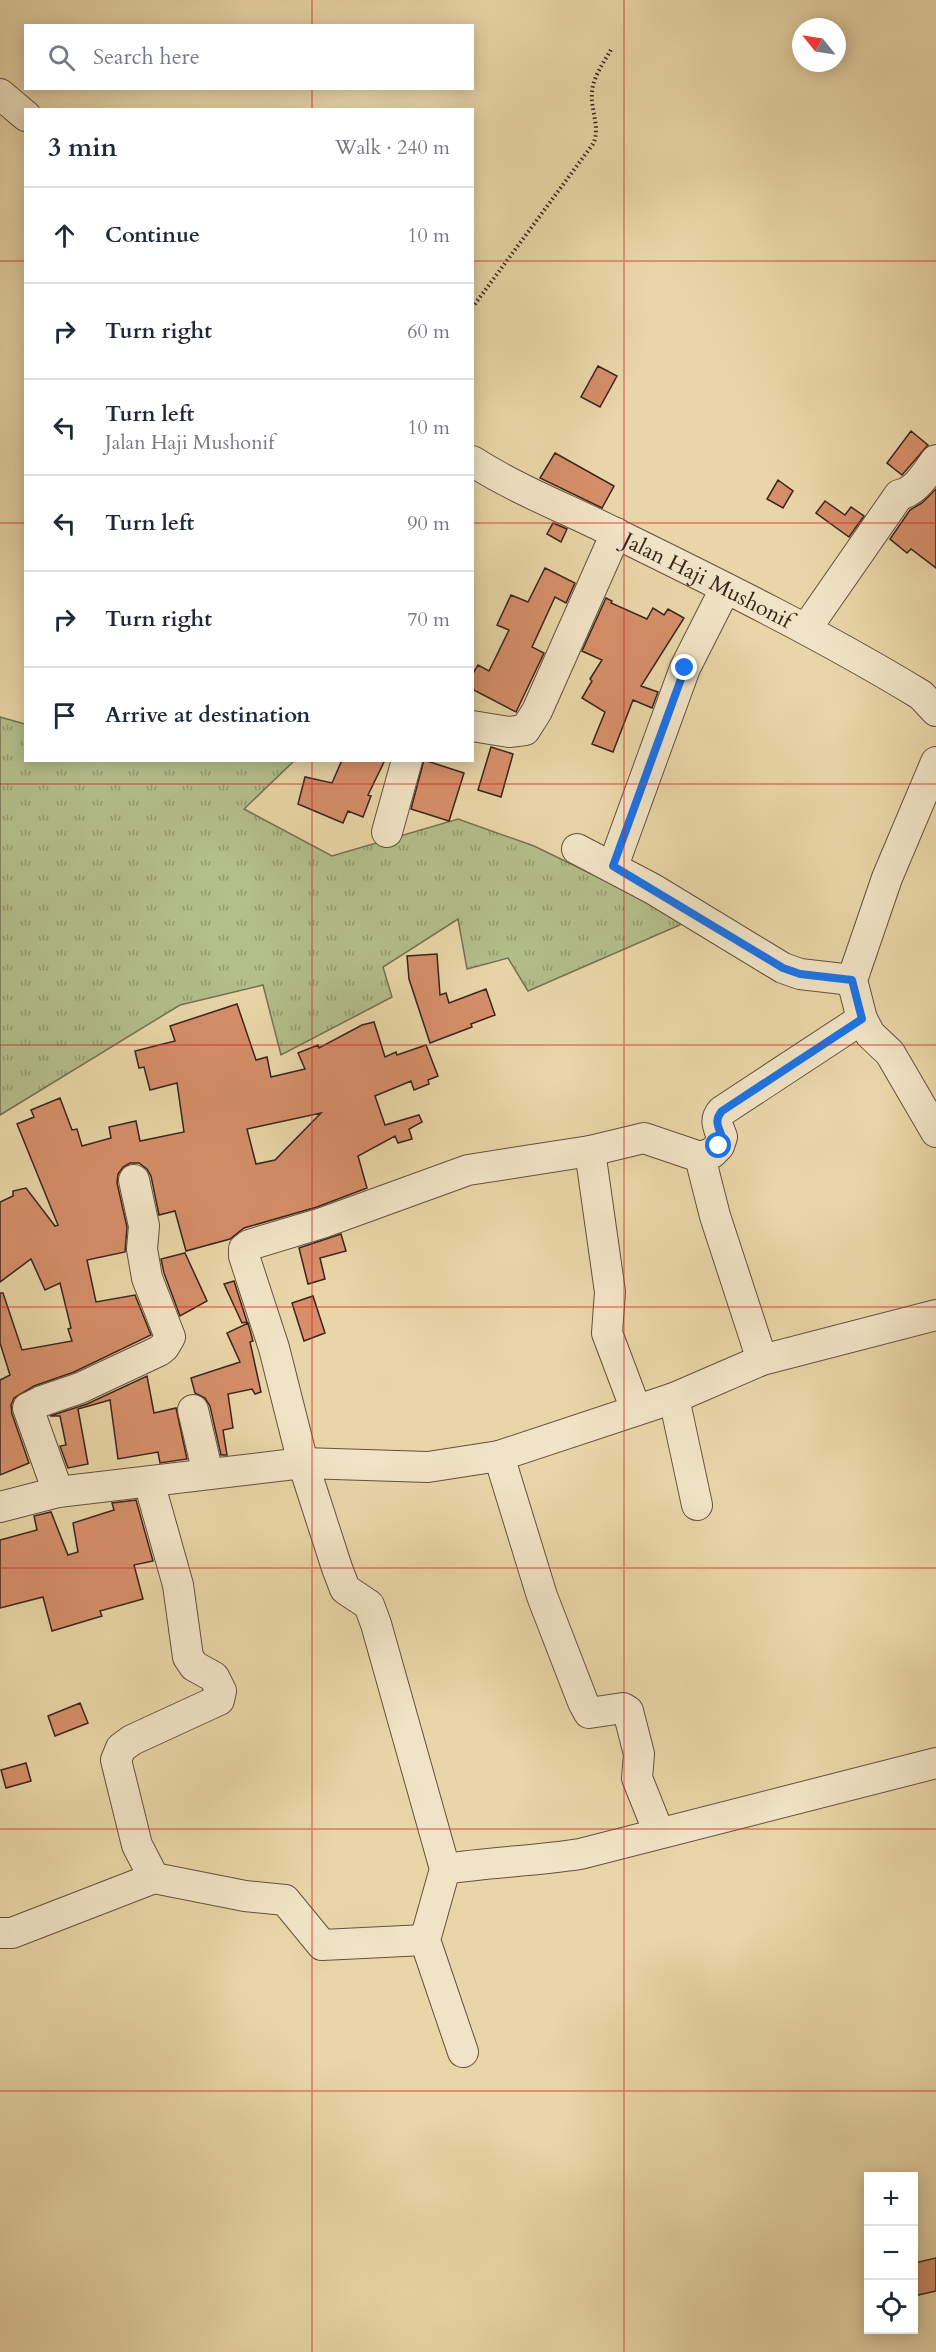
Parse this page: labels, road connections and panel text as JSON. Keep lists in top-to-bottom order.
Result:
{
  "streets": {
    "street": ["Jalan Haji Mushonif"]
  },
  "north": "top left",
  "page": {
    "search": "Search here",
    "heading": ["3 min", "Walk · 240 m"],
    "list": [
      ["Continue", "10 m"],
      ["Turn right", "60 m"],
      ["Turn left", "Jalan Haji Mushonif", "10 m"],
      ["Turn left", "90 m"],
      ["Turn right", "70 m"],
      "Arrive at destination"
    ],
    "map_buttons": ["+", "−"]
  }
}
